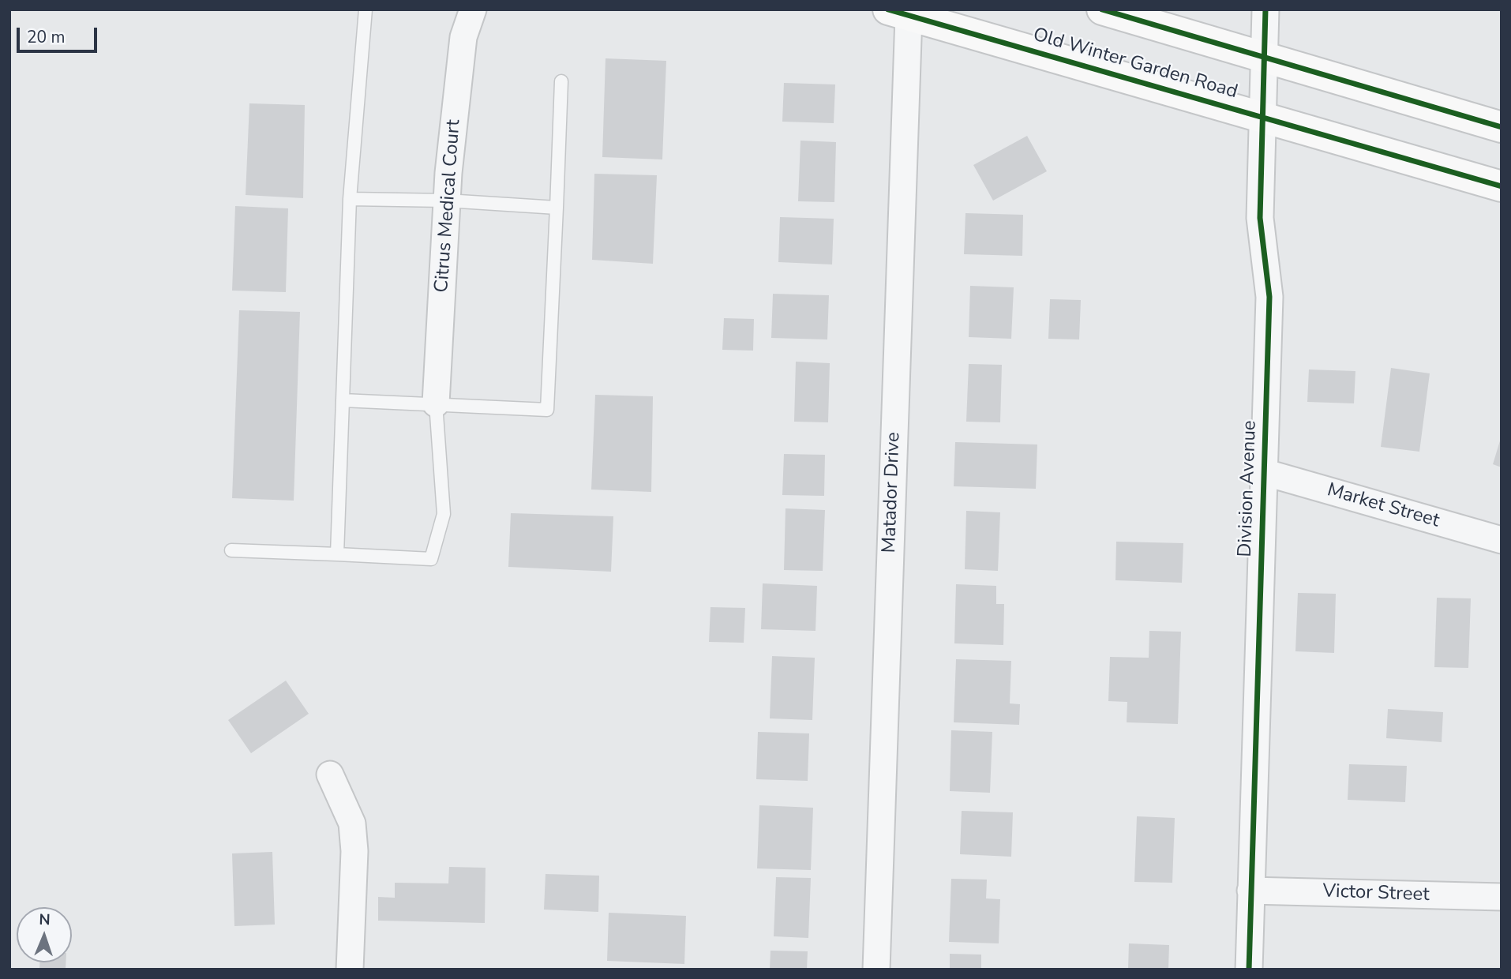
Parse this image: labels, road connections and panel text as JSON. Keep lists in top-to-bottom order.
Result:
{
  "streets": {
    "main road": ["Old Winter Garden Road"],
    "street": [
      "Citrus Medical Court",
      "Division Avenue",
      "Matador Drive",
      "Market Street",
      "Victor Street"
    ]
  },
  "crossings": [
    ["Old Winter Garden Road", "Division Avenue"],
    ["Old Winter Garden Road", "Matador Drive"],
    ["Division Avenue", "Market Street"],
    ["Division Avenue", "Victor Street"]
  ],
  "scale_bar": "20 m",
  "north": "top"
}
